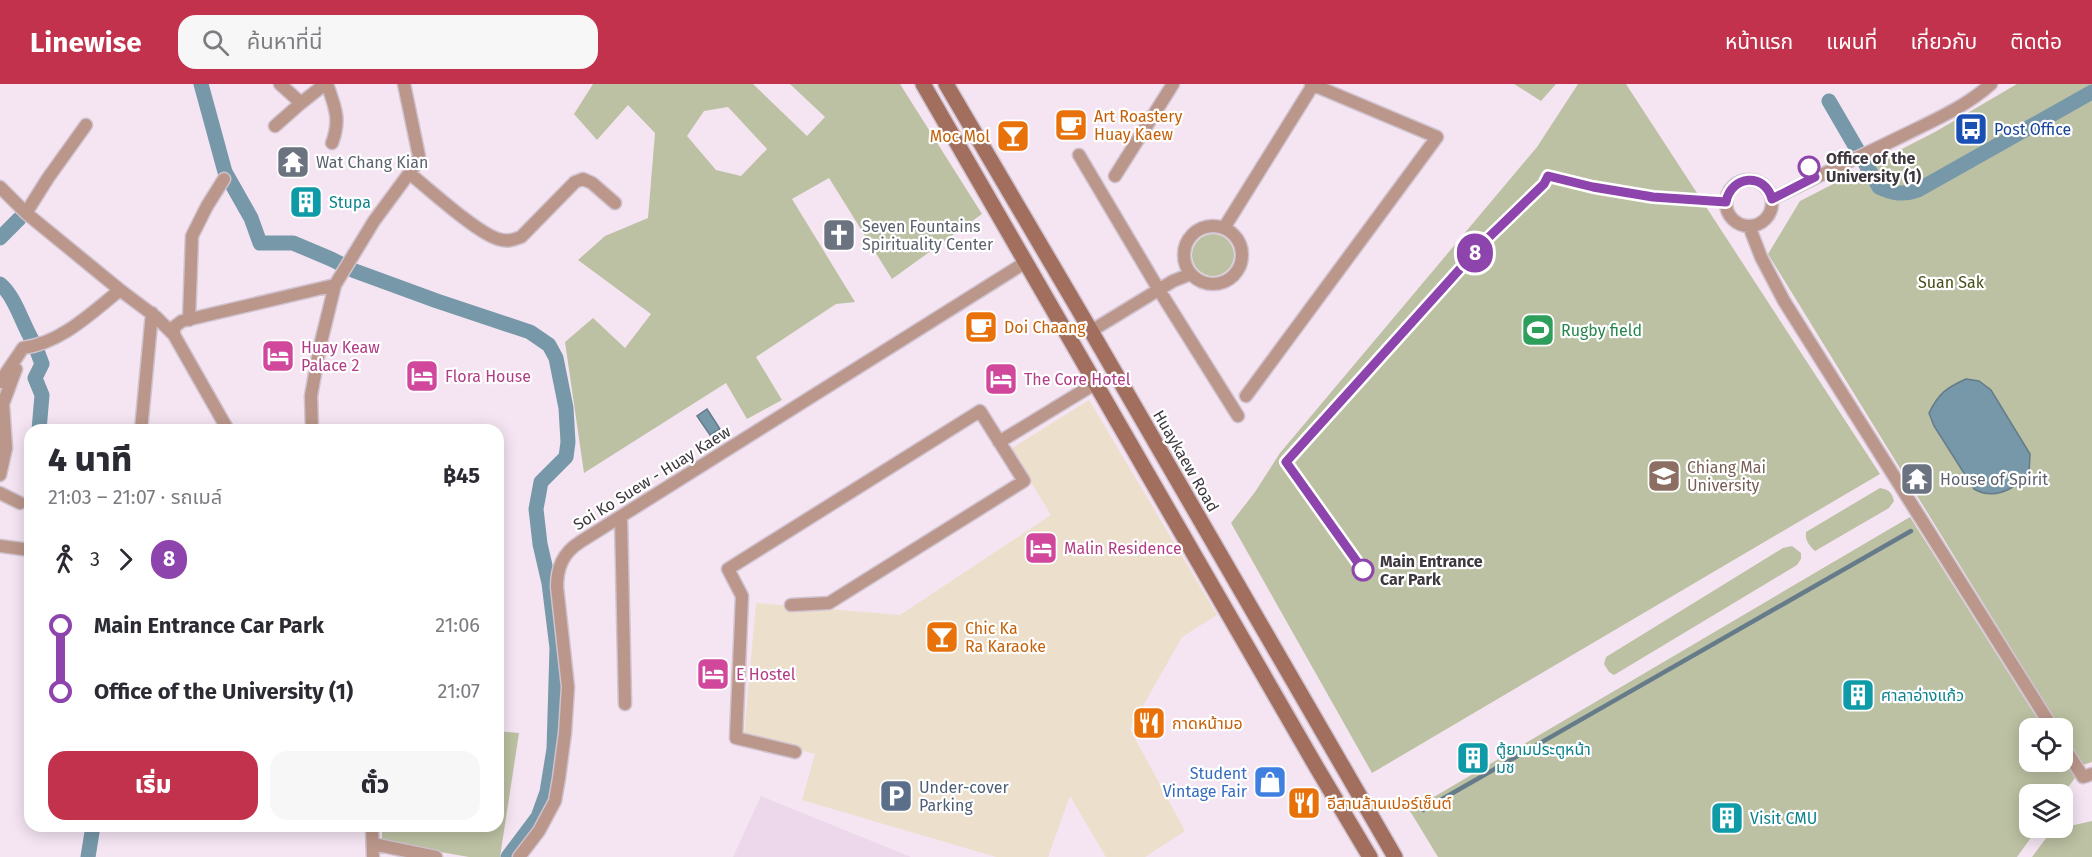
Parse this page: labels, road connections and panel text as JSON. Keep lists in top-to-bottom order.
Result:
{
  "streets": {
    "main road": ["Huaykaew Road"],
    "street": ["Soi Ko Suew - Huay Kaew"]
  },
  "parks": ["Suan Sak"],
  "places": {
    "cafe": ["Art Roastery Huay Kaew", "Doi Chaang"],
    "bus stop": ["Post Office"],
    "bar": ["Moc Mol", "Chic Ka Ra Karaoke"],
    "temple": ["Wat Chang Kian", "House of Spirit"],
    "other": ["Office of the University (1)", "Main Entrance Car Park"],
    "building": [
      "Stupa",
      "ศาลาอ่างแก้ว",
      "ตู้ยามประตูหน้า มช",
      "Visit CMU"
    ],
    "church": ["Seven Fountains Spirituality Center"],
    "sports": ["Rugby field"],
    "hotel": [
      "Huay Keaw Palace 2",
      "Flora House",
      "The Core Hotel",
      "Malin Residence",
      "E Hostel"
    ],
    "school or university": ["Chiang Mai University"],
    "restaurant": ["กาดหน้ามอ", "อีสานล้านเปอร์เซ็นต์"],
    "shop": ["Student Vintage Fair"],
    "parking": ["Under-cover Parking"]
  },
  "lines": ["bus line 8"],
  "page": {
    "header": "Linewise",
    "search": "ค้นหาที่นี่",
    "nav": [
      "หน้าแรก",
      "แผนที่",
      "เกี่ยวกับ",
      "ติดต่อ"
    ],
    "on_map": "8",
    "heading": ["4 นาที", "21:03 – 21:07 · รถเมล์", "฿45"],
    "legs": ["3", "8"],
    "list": [
      {
        "name": "Main Entrance Car Park",
        "value": "21:06"
      },
      {
        "name": "Office of the University (1)",
        "value": "21:07"
      }
    ],
    "buttons": ["เริ่ม", "ตั๋ว"]
  }
}
